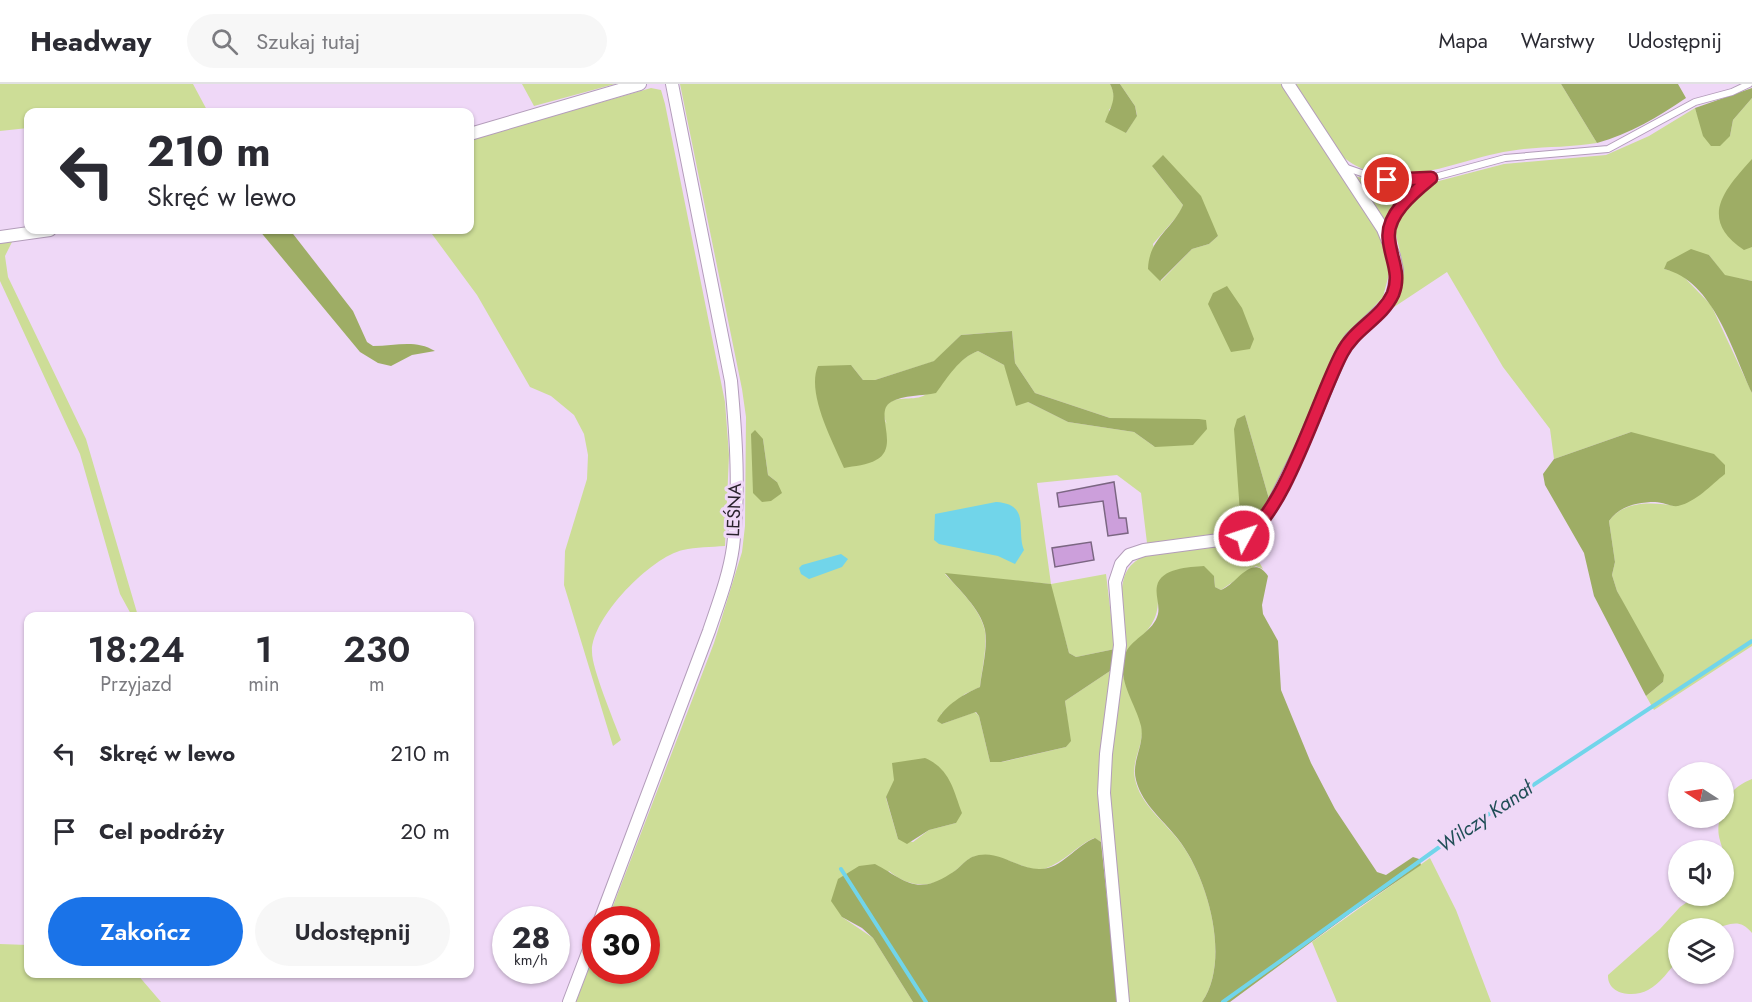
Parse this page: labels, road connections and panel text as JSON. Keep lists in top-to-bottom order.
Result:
{
  "streets": {
    "street": ["LEŚNA"]
  },
  "water": ["Wilczy Kanał"],
  "north": "left",
  "page": {
    "header": "Headway",
    "search": "Szukaj tutaj",
    "nav": ["Mapa", "Warstwy", "Udostępnij"],
    "turn": ["210 m", "Skręć w lewo"],
    "eta": [
      "18:24",
      "Przyjazd",
      "1",
      "min",
      "230",
      "m"
    ],
    "list": [
      {
        "name": "Skręć w lewo",
        "value": "210 m"
      },
      {
        "name": "Cel podróży",
        "value": "20 m"
      }
    ],
    "buttons": ["Zakończ", "Udostępnij"],
    "speed": "28 km/h",
    "limit": "30"
  }
}
